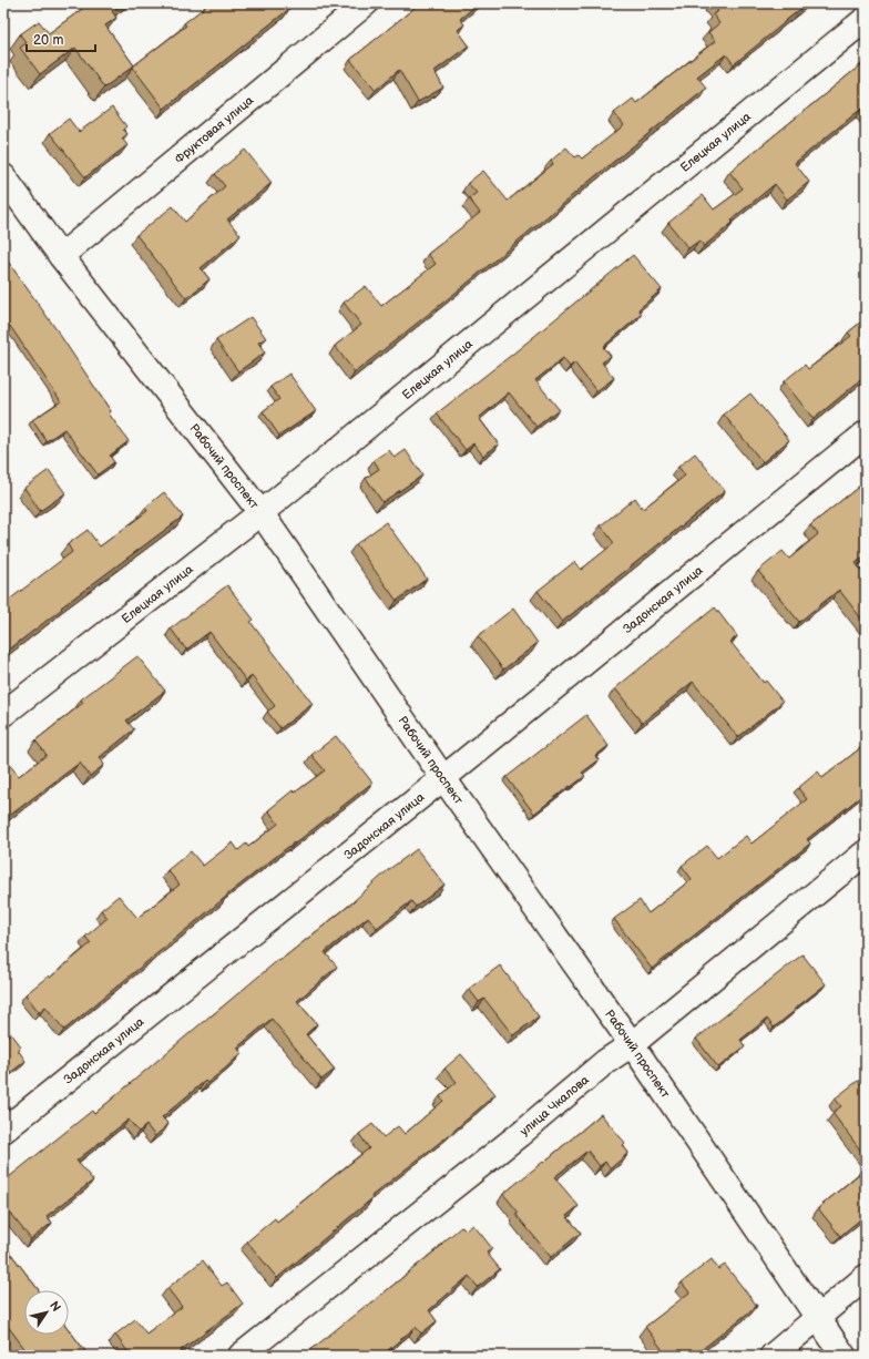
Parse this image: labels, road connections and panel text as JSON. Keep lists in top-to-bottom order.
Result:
{
  "streets": {
    "street": [
      "Фруктовая улица",
      "Елецкая улица",
      "Рабочий проспект",
      "Задонская улица",
      "улица Чкалова"
    ]
  },
  "crossings": [
    ["Фруктовая улица", "Рабочий проспект"],
    ["Елецкая улица", "Рабочий проспект"],
    ["Рабочий проспект", "Задонская улица"],
    ["Рабочий проспект", "улица Чкалова"]
  ],
  "scale_bar": "20 m",
  "north": "top right"
}
